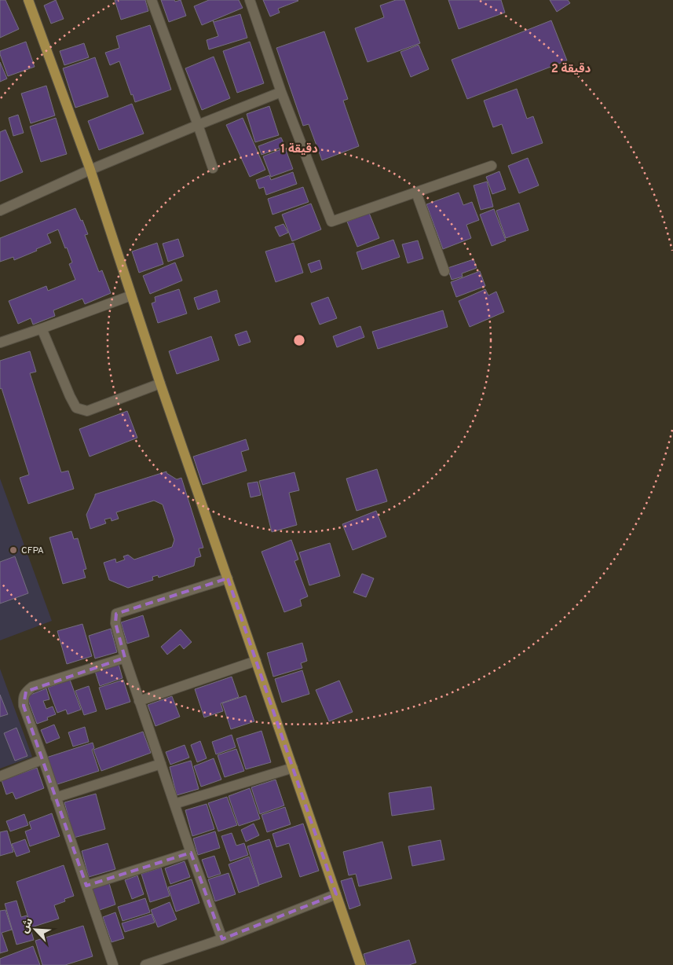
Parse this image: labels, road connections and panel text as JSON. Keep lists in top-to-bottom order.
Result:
{
  "places": ["CFPA"],
  "north": "top left",
  "rings": ["2 دقيقة", "1 دقيقة"]
}
